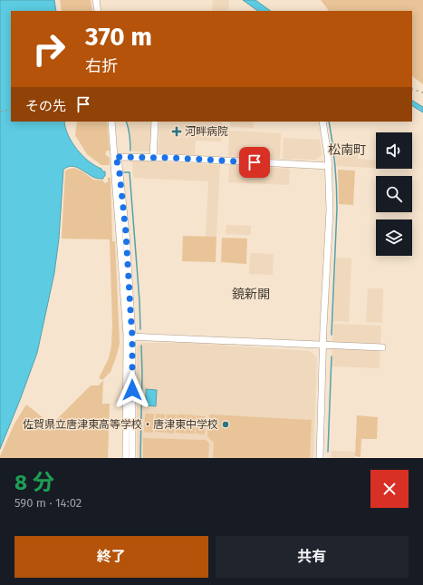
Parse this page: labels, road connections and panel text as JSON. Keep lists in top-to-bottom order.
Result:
{
  "districts": ["松南町", "鏡新開"],
  "places": {
    "health": ["河畔病院"],
    "other": ["佐賀県立唐津東高等学校・唐津東中学校"]
  },
  "page": {
    "turn": ["370 m", "右折"],
    "then": "その先",
    "heading": ["8 分", "590 m · 14:02"],
    "buttons": ["終了", "共有"]
  }
}
